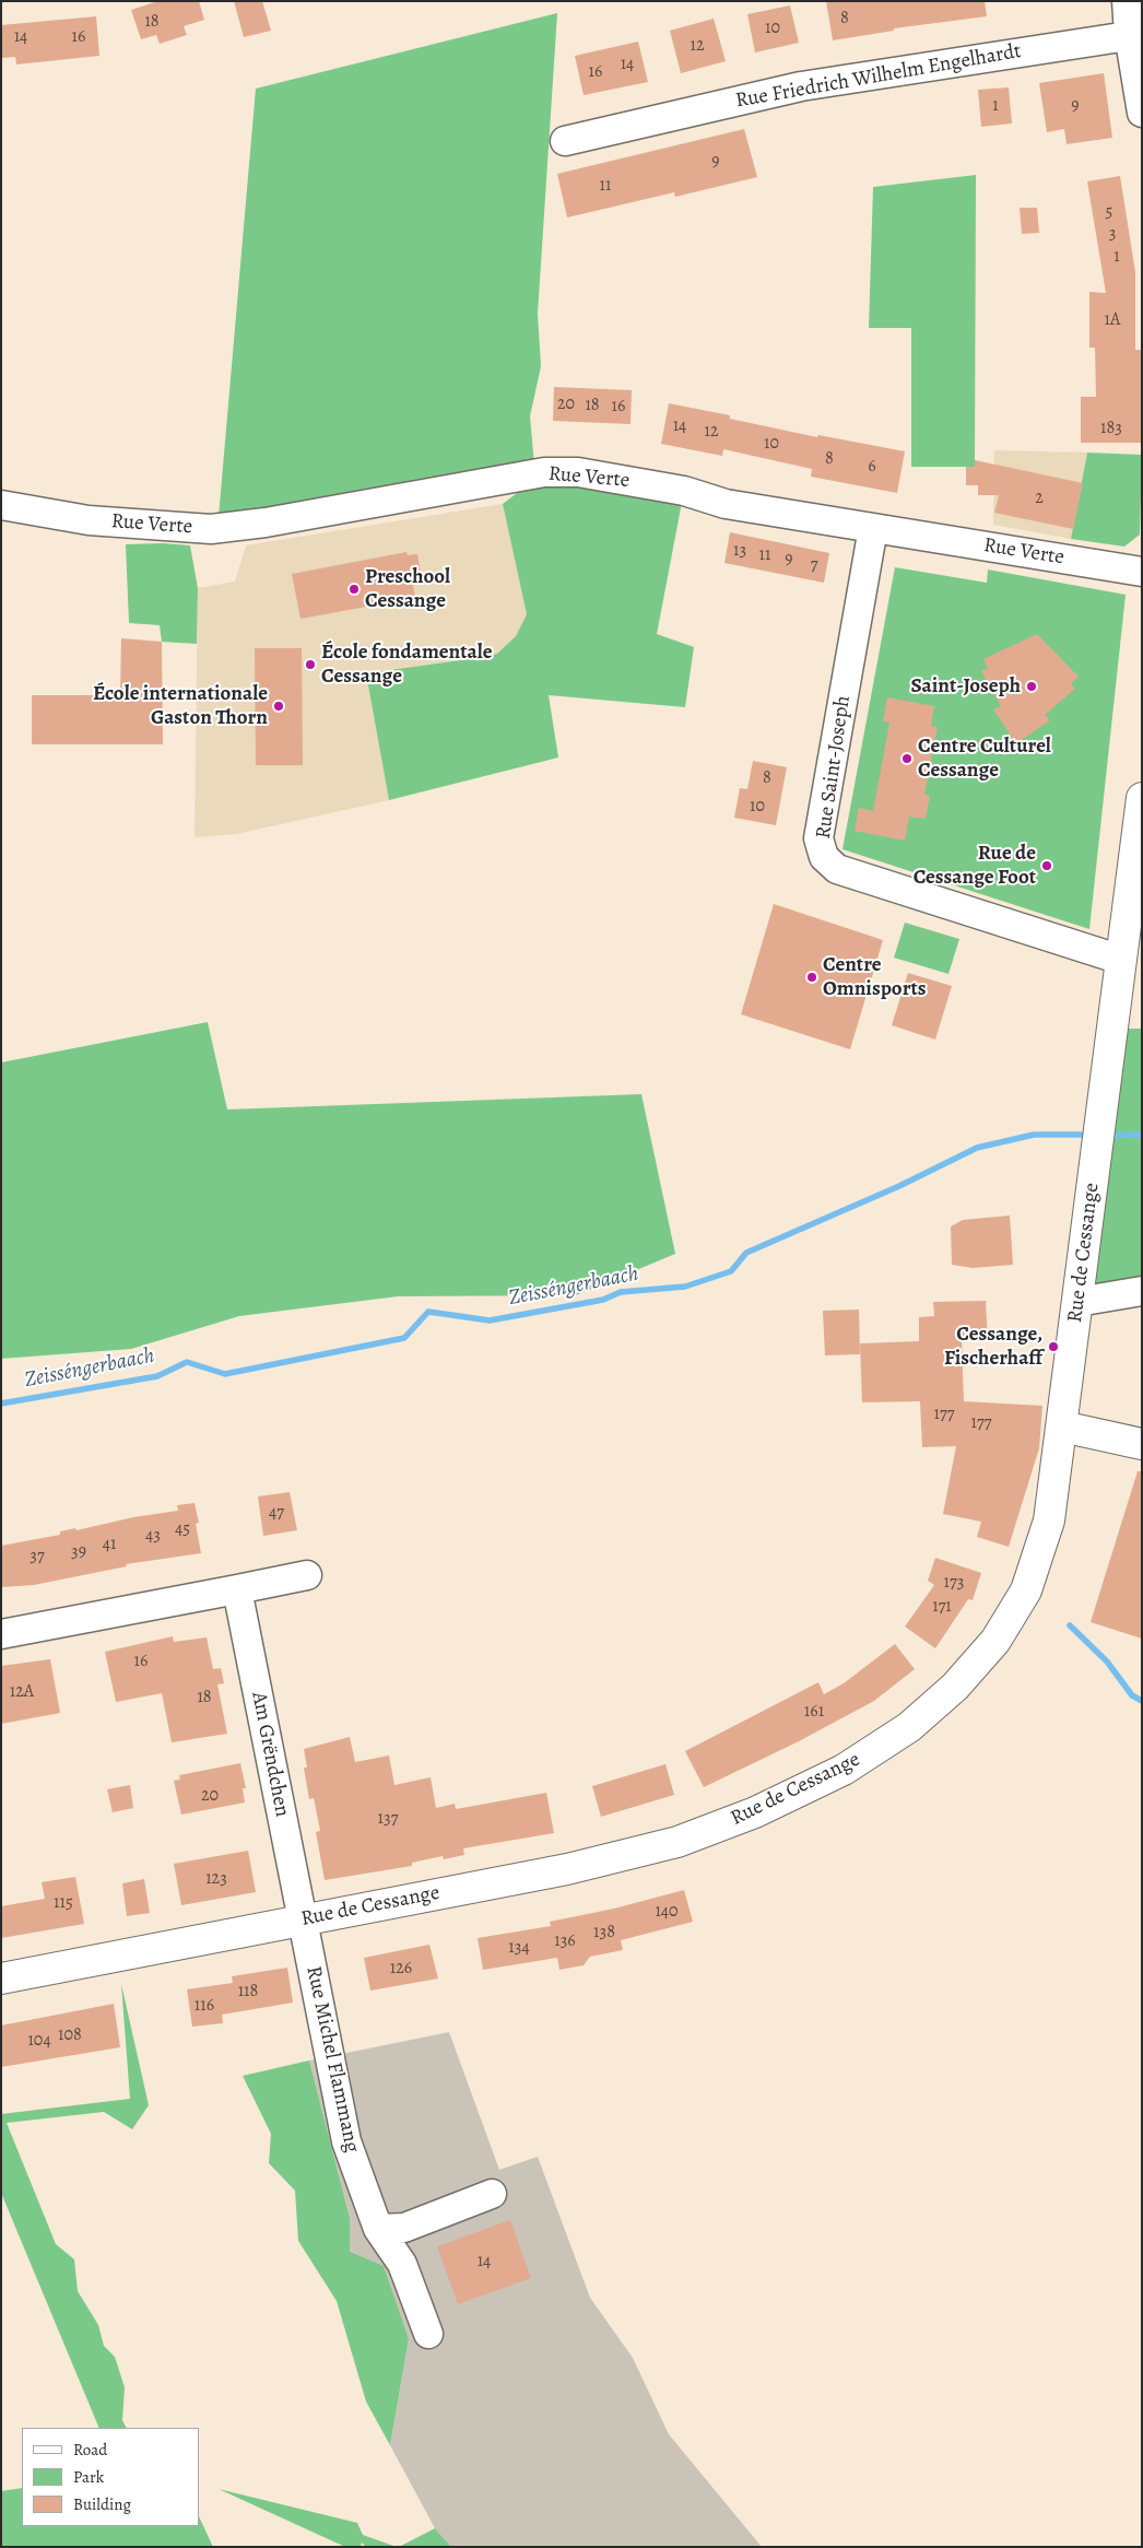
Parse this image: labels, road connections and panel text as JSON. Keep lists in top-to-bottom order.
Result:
{
  "streets": {
    "main road": ["Rue de Cessange"],
    "street": [
      "Rue Friedrich Wilhelm Engelhardt",
      "Rue Verte",
      "Rue Saint-Joseph",
      "Am Grëndchen",
      "Rue Michel Flammang"
    ]
  },
  "crossings": [
    ["Rue Verte", "Rue Saint-Joseph"],
    ["Rue Saint-Joseph", "Rue de Cessange"],
    ["Rue de Cessange", "Am Grëndchen"],
    ["Rue de Cessange", "Rue Michel Flammang"],
    ["Am Grëndchen", "Rue Michel Flammang"]
  ],
  "water": ["Zeisséngerbaach"],
  "places": [
    "Preschool Cessange",
    "École fondamentale Cessange",
    "Saint-Joseph",
    "École internationale Gaston Thorn",
    "Centre Culturel Cessange",
    "Rue de Cessange Foot",
    "Centre Omnisports",
    "Cessange, Fischerhaff"
  ],
  "house_numbers": [
    "8",
    "18",
    "10",
    "14",
    "16",
    "12",
    "14",
    "16",
    "1",
    "9",
    "9",
    "11",
    "5",
    "3",
    "1",
    "1A",
    "20",
    "18",
    "16",
    "14",
    "183",
    "12",
    "10",
    "8",
    "6",
    "2",
    "13",
    "11",
    "9",
    "7",
    "8",
    "10",
    "177",
    "177",
    "47",
    "45",
    "43",
    "41",
    "39",
    "37",
    "173",
    "171",
    "16",
    "12A",
    "18",
    "161",
    "20",
    "137",
    "123",
    "115",
    "140",
    "138",
    "136",
    "134",
    "126",
    "118",
    "116",
    "108",
    "104",
    "14"
  ],
  "legend": ["Road", "Park", "Building"]
}
